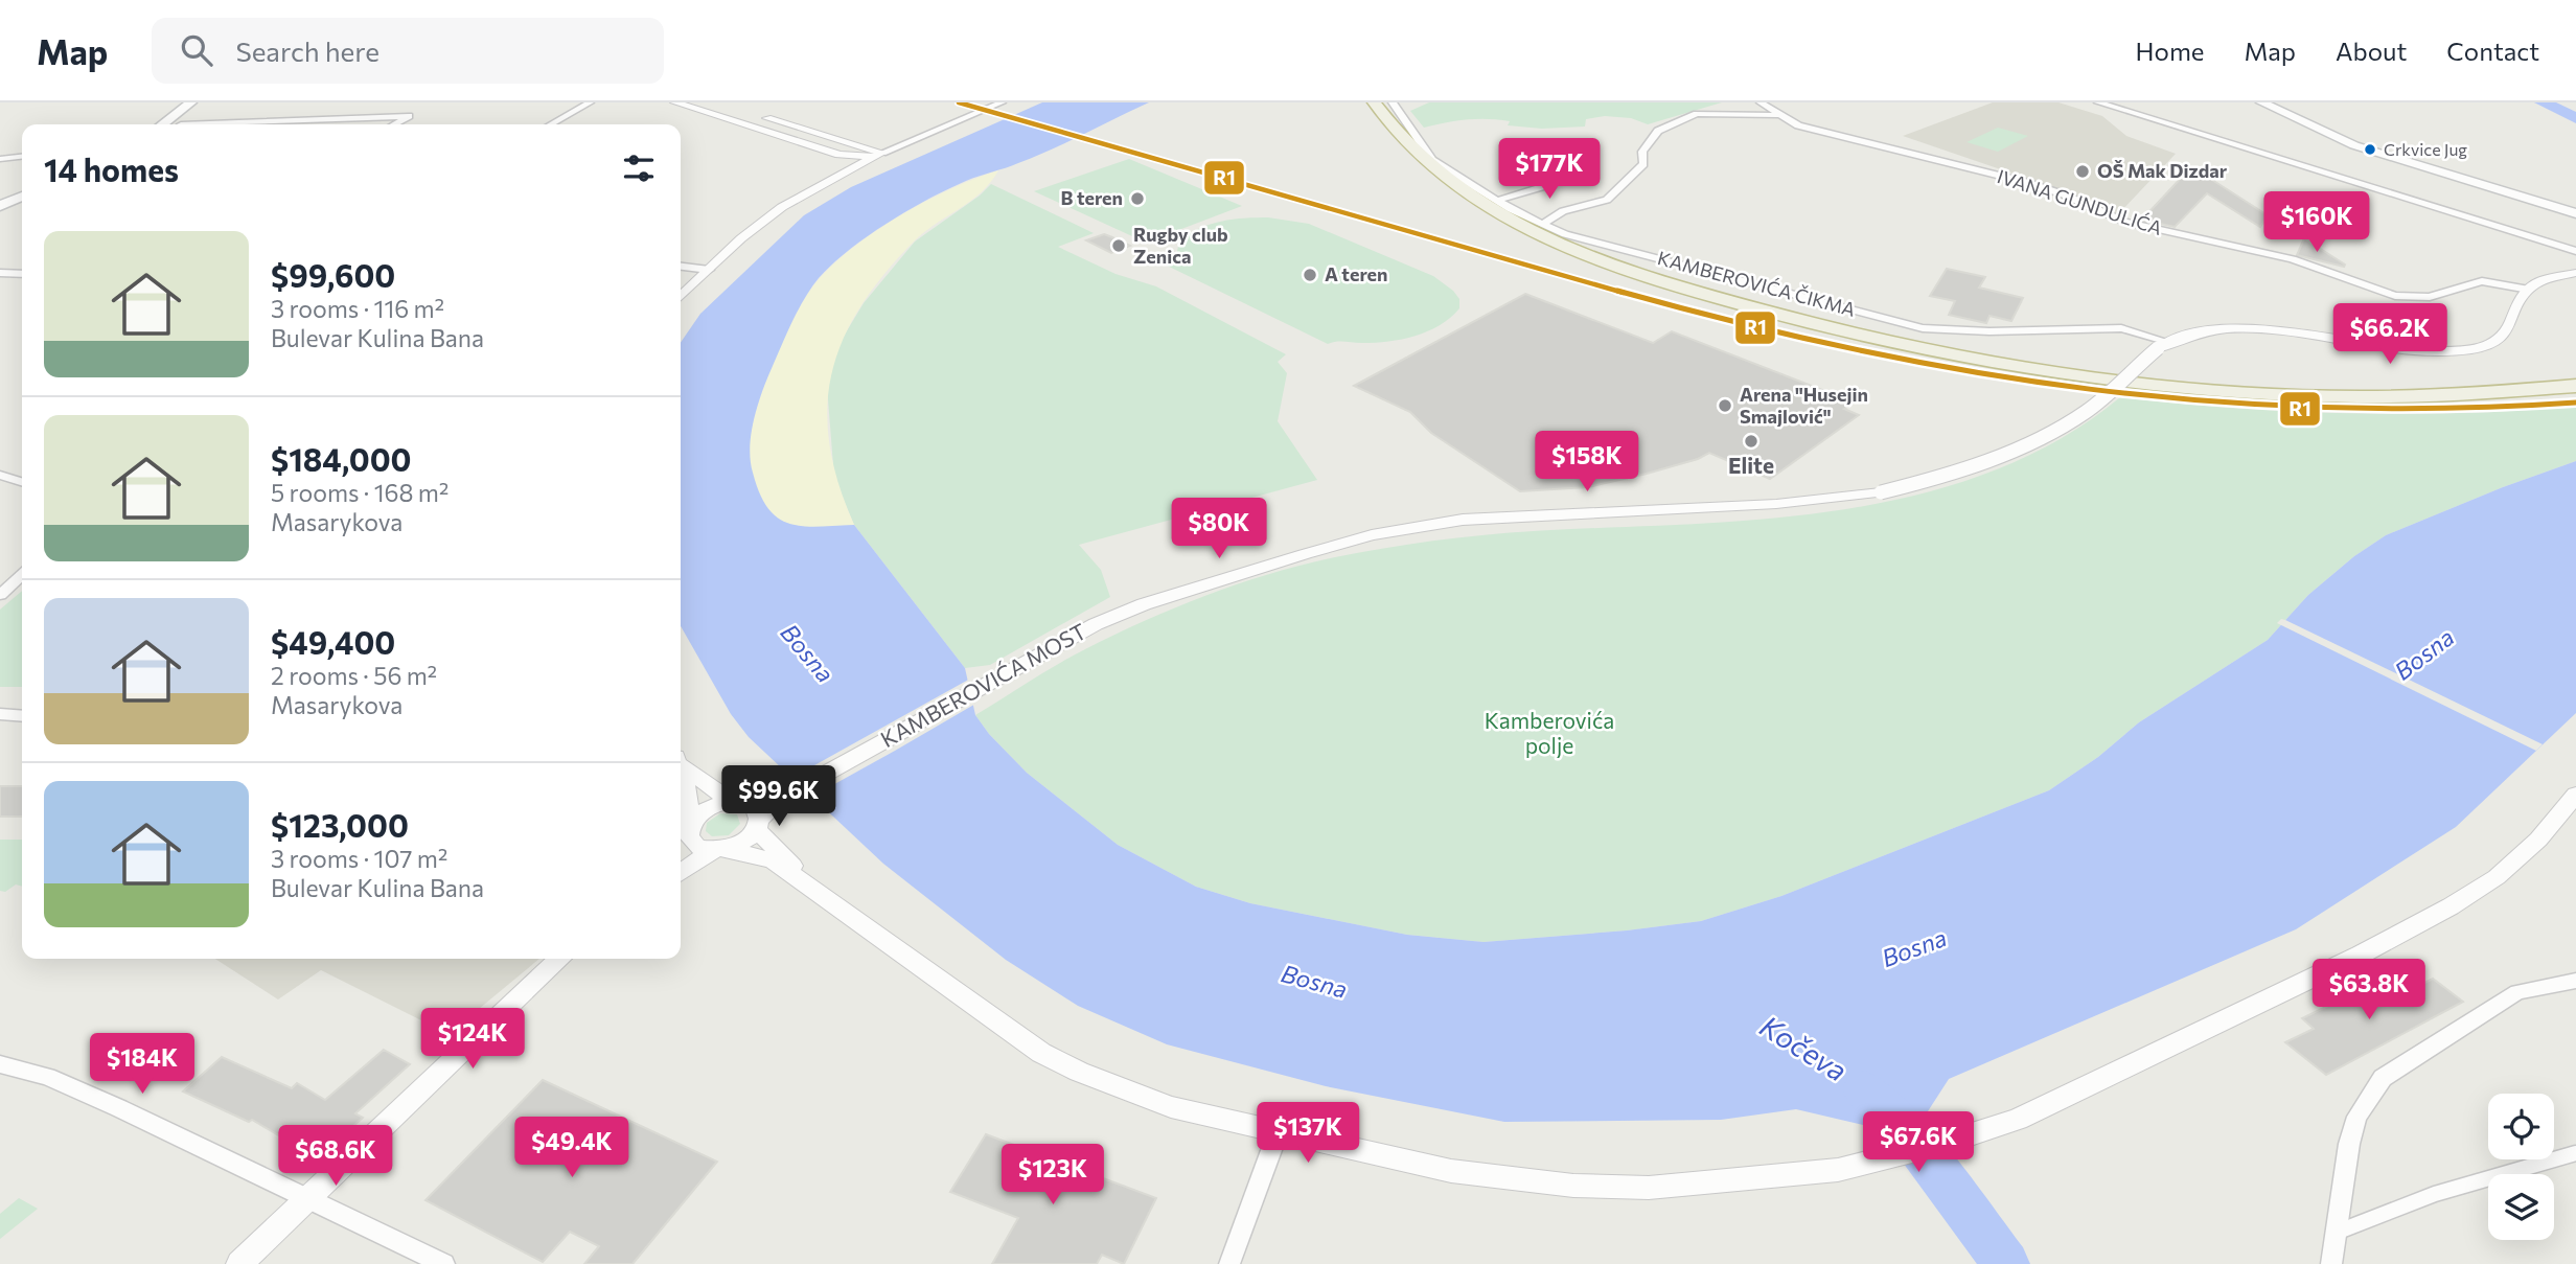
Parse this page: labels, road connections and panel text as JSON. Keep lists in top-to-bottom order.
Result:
{
  "streets": {
    "street": ["IVANA GUNDULIĆA", "KAMBEROVIĆA ČIKMA", "KAMBEROVIĆA MOST"]
  },
  "crossings": [
    ["KAMBEROVIĆA ČIKMA", "KAMBEROVIĆA MOST"]
  ],
  "water": ["Bosna", "Kočeva"],
  "parks": ["Kamberovića polje"],
  "places": [
    "Crkvice Jug",
    "OŠ Mak Dizdar",
    "B teren",
    "Rugby club Zenica",
    "A teren",
    "Arena \"Husejin Smajlović\"",
    "Elite"
  ],
  "lines": ["transit line R1"],
  "page": {
    "header": "Map",
    "search": "Search here",
    "nav": [
      "Home",
      "Map",
      "About",
      "Contact"
    ],
    "heading": "14 homes",
    "price": [
      "$177K",
      "$160K",
      "$66.2K",
      "$158K",
      "$80K",
      "$99.6K",
      "$63.8K",
      "$124K",
      "$184K",
      "$137K",
      "$67.6K",
      "$49.4K",
      "$68.6K",
      "$123K"
    ],
    "list": [
      {
        "name": "$99,600",
        "note": "3 rooms · 116 m² · Bulevar Kulina Bana"
      },
      {
        "name": "$184,000",
        "note": "5 rooms · 168 m² · Masarykova"
      },
      {
        "name": "$49,400",
        "note": "2 rooms · 56 m² · Masarykova"
      },
      {
        "name": "$123,000",
        "note": "3 rooms · 107 m² · Bulevar Kulina Bana"
      }
    ]
  }
}
